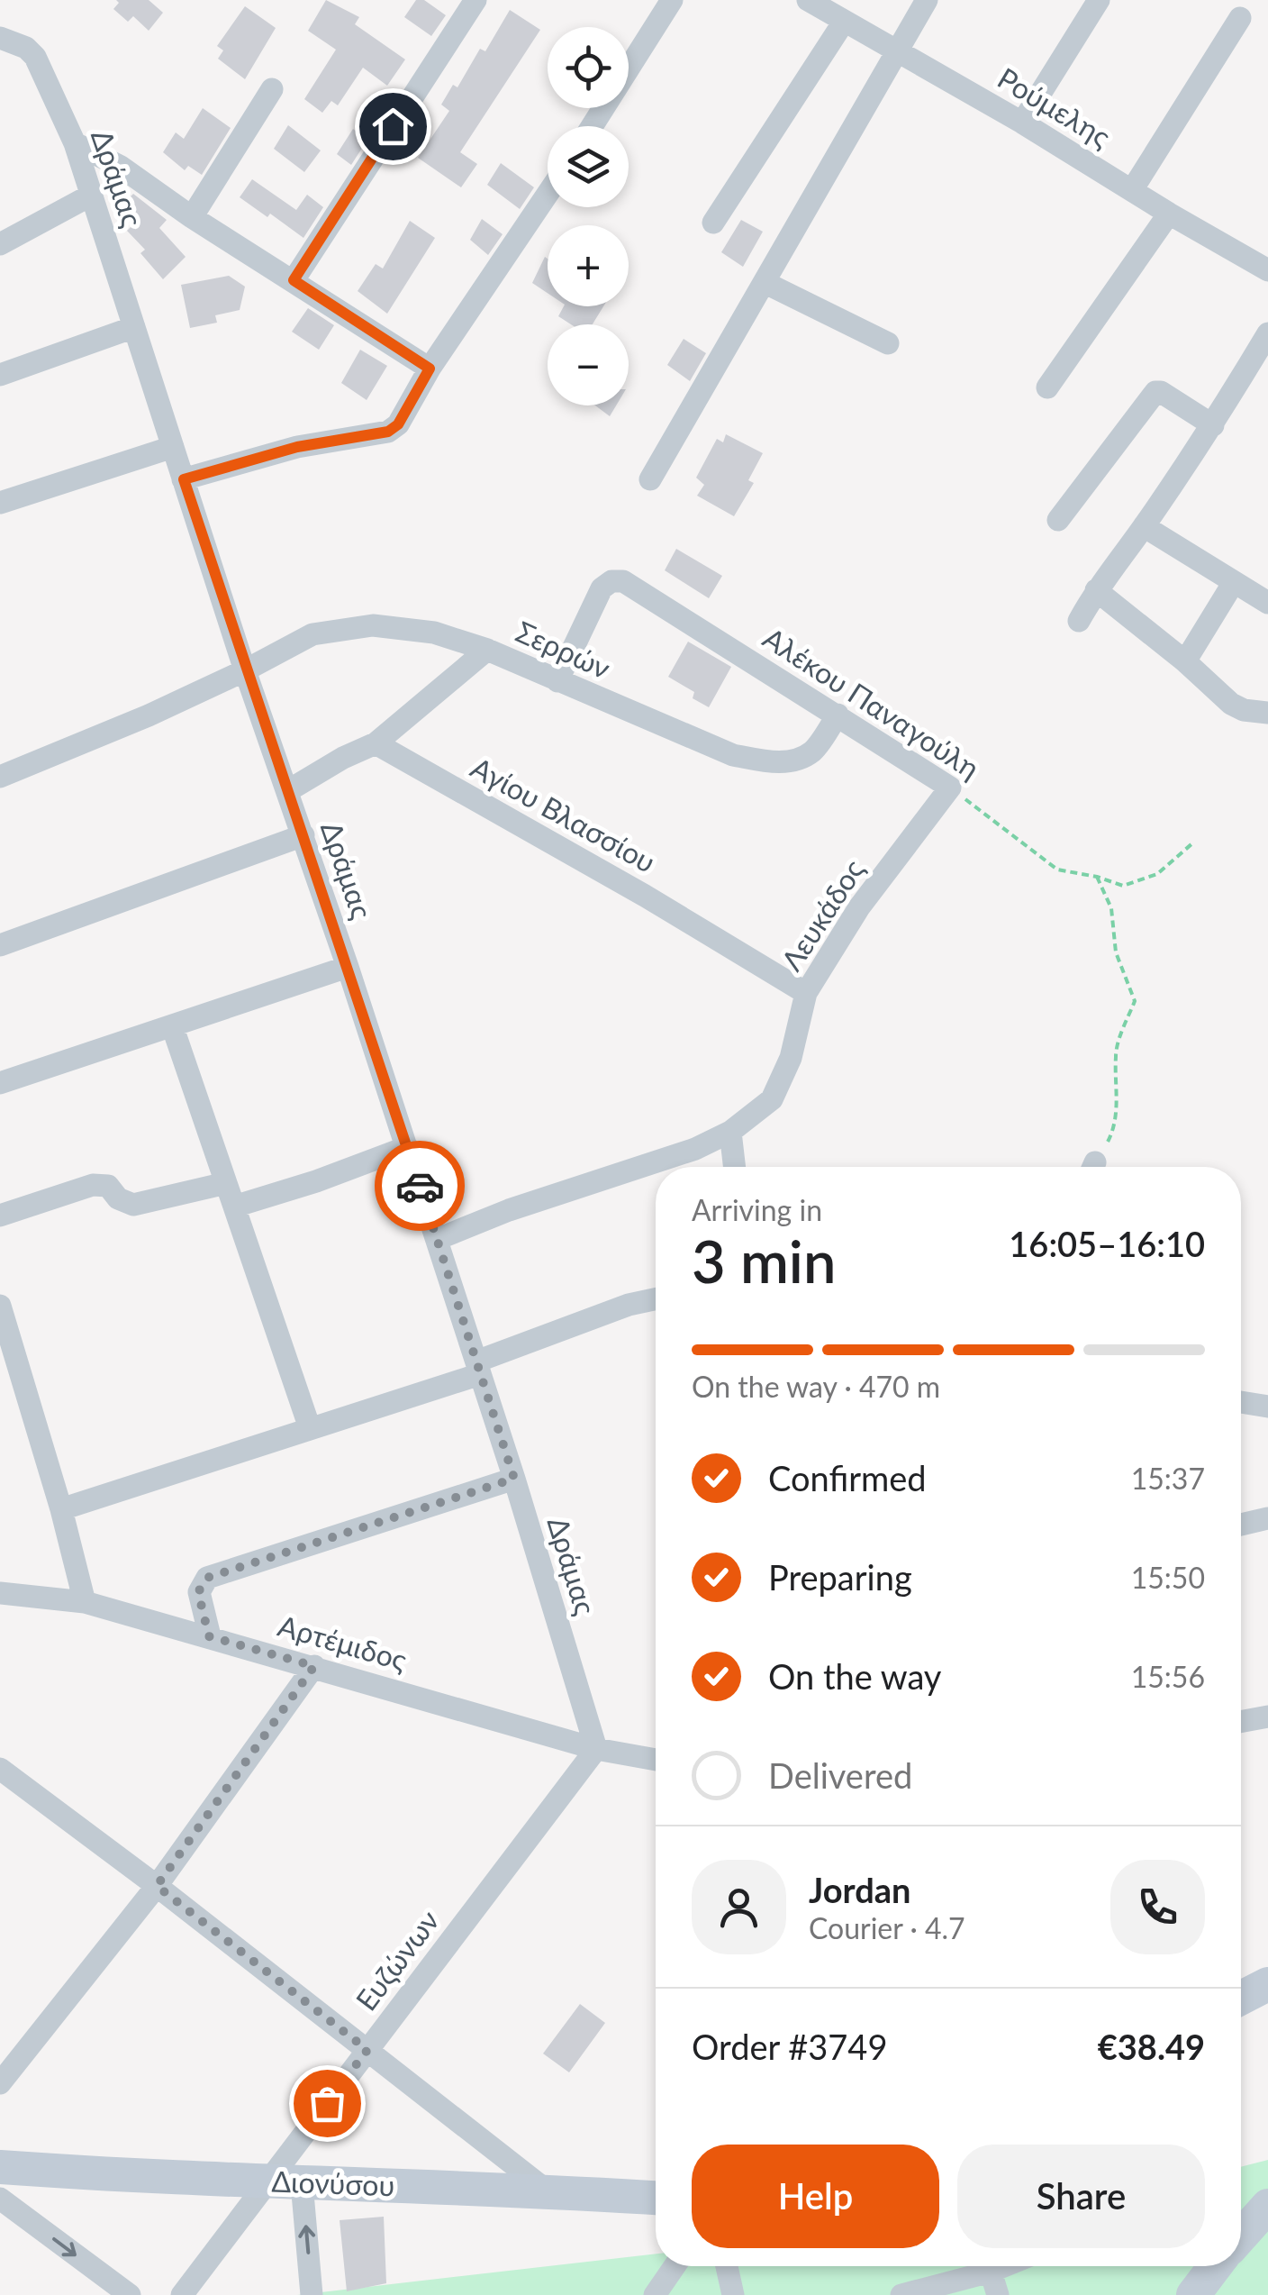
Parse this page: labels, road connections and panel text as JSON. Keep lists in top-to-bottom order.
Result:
{
  "streets": {
    "main road": ["Διονύσου"],
    "street": [
      "Ρούμελης",
      "Δράμας",
      "Σερρών",
      "Αλέκου Παναγούλη",
      "Αγίου Βλασσίου",
      "Λευκάδος",
      "Αρτέμιδος",
      "Ευζώνων"
    ]
  },
  "crossings": [
    ["Δράμας", "Σερρών"],
    ["Δράμας", "Λευκάδος"],
    ["Δράμας", "Αρτέμιδος"],
    ["Δράμας", "Ευζώνων"],
    ["Σερρών", "Αλέκου Παναγούλη"],
    ["Αλέκου Παναγούλη", "Λευκάδος"],
    ["Αγίου Βλασσίου", "Λευκάδος"],
    ["Αρτέμιδος", "Ευζώνων"],
    ["Ευζώνων", "Διονύσου"]
  ],
  "page": {
    "map_buttons": ["+", "−"],
    "heading": ["3 min", "Arriving in", "16:05–16:10"],
    "panel": [
      "Jordan",
      "Courier · 4.7",
      "Order #3749",
      "€38.49"
    ],
    "bar": "On the way · 470 m",
    "list": [
      ["Confirmed", "15:37"],
      ["Preparing", "15:50"],
      ["On the way", "15:56"],
      "Delivered"
    ],
    "buttons": ["Help", "Share"]
  }
}
